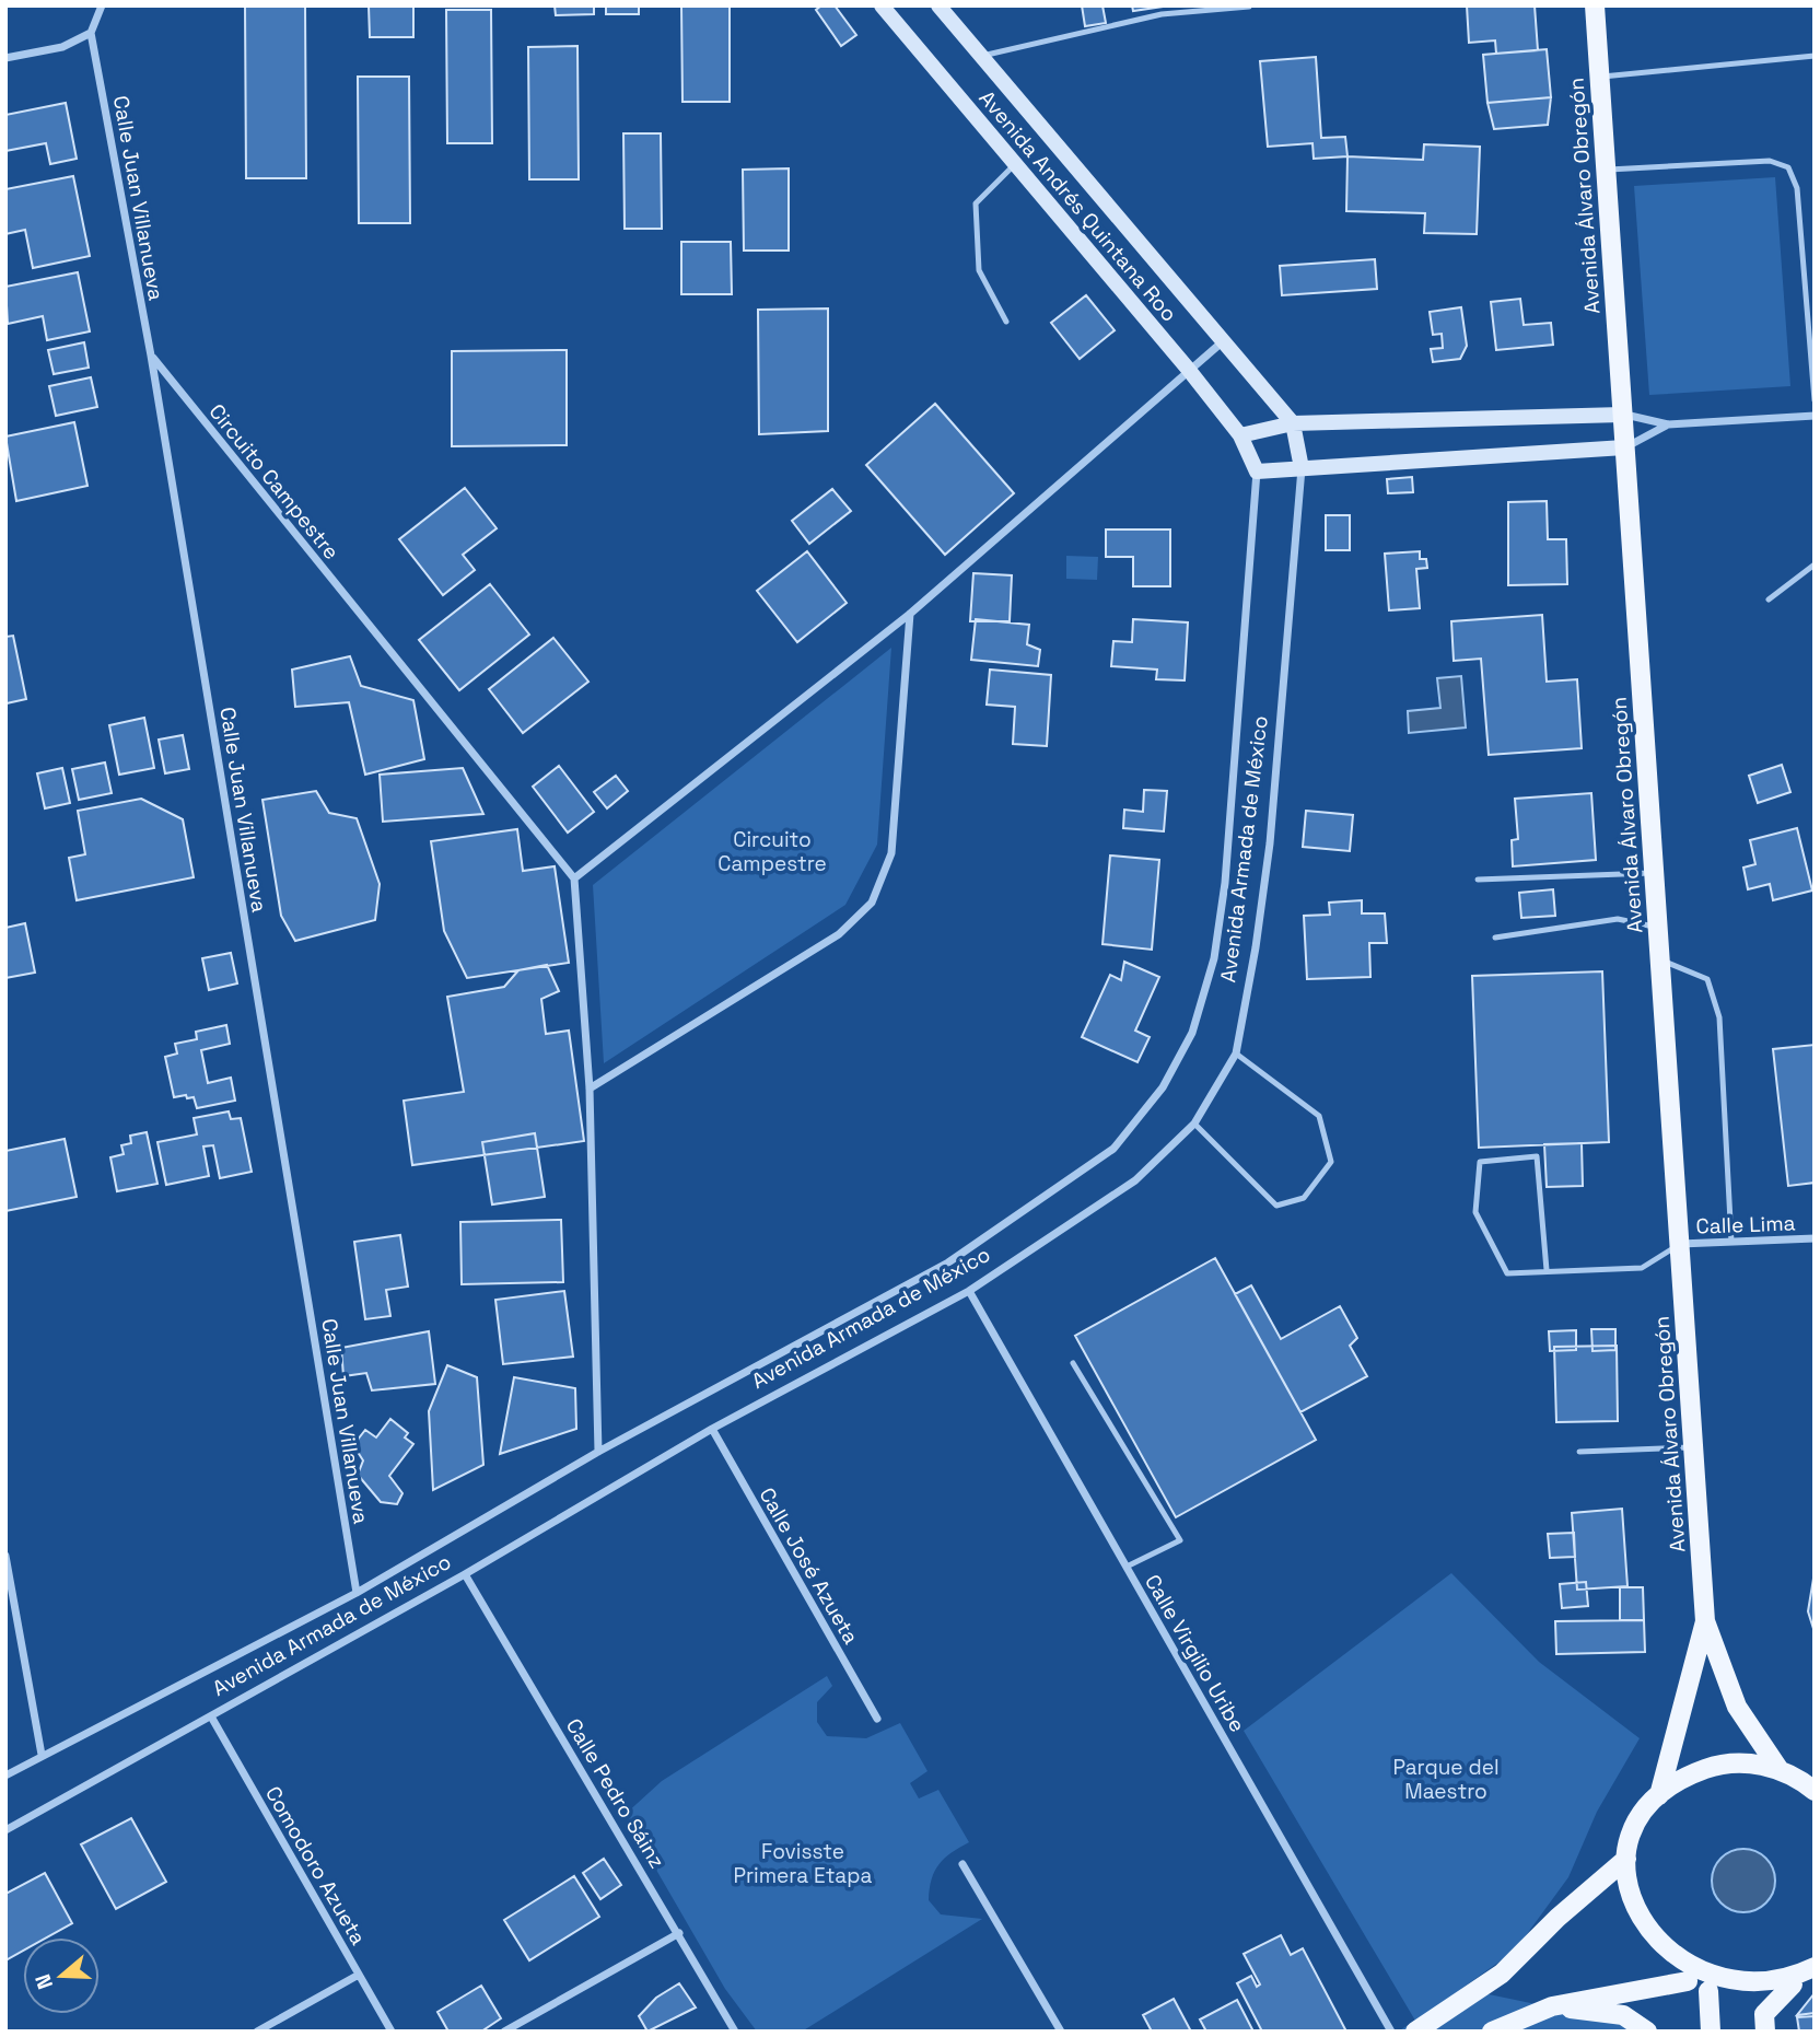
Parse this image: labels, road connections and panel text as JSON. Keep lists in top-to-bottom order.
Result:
{
  "streets": {
    "main road": ["Avenida Álvaro Obregón", "Avenida Andrés Quintana Roo", "Avenida Armada de México"],
    "street": [
      "Calle Juan Villanueva",
      "Circuito Campestre",
      "Calle Lima",
      "Calle José Azueta",
      "Calle Virgilio Uribe",
      "Calle Pedro Sáinz",
      "Comodoro Azueta"
    ]
  },
  "crossings": [
    ["Avenida Álvaro Obregón", "Calle Lima"],
    ["Calle Juan Villanueva", "Circuito Campestre"],
    ["Calle Juan Villanueva", "Avenida Armada de México"],
    ["Avenida Andrés Quintana Roo", "Avenida Armada de México"],
    ["Avenida Armada de México", "Calle José Azueta"],
    ["Avenida Armada de México", "Calle Virgilio Uribe"],
    ["Avenida Armada de México", "Calle Pedro Sáinz"],
    ["Avenida Armada de México", "Comodoro Azueta"]
  ],
  "parks": ["Circuito Campestre", "Parque del Maestro", "Fovisste Primera Etapa"],
  "north": "left"
}
